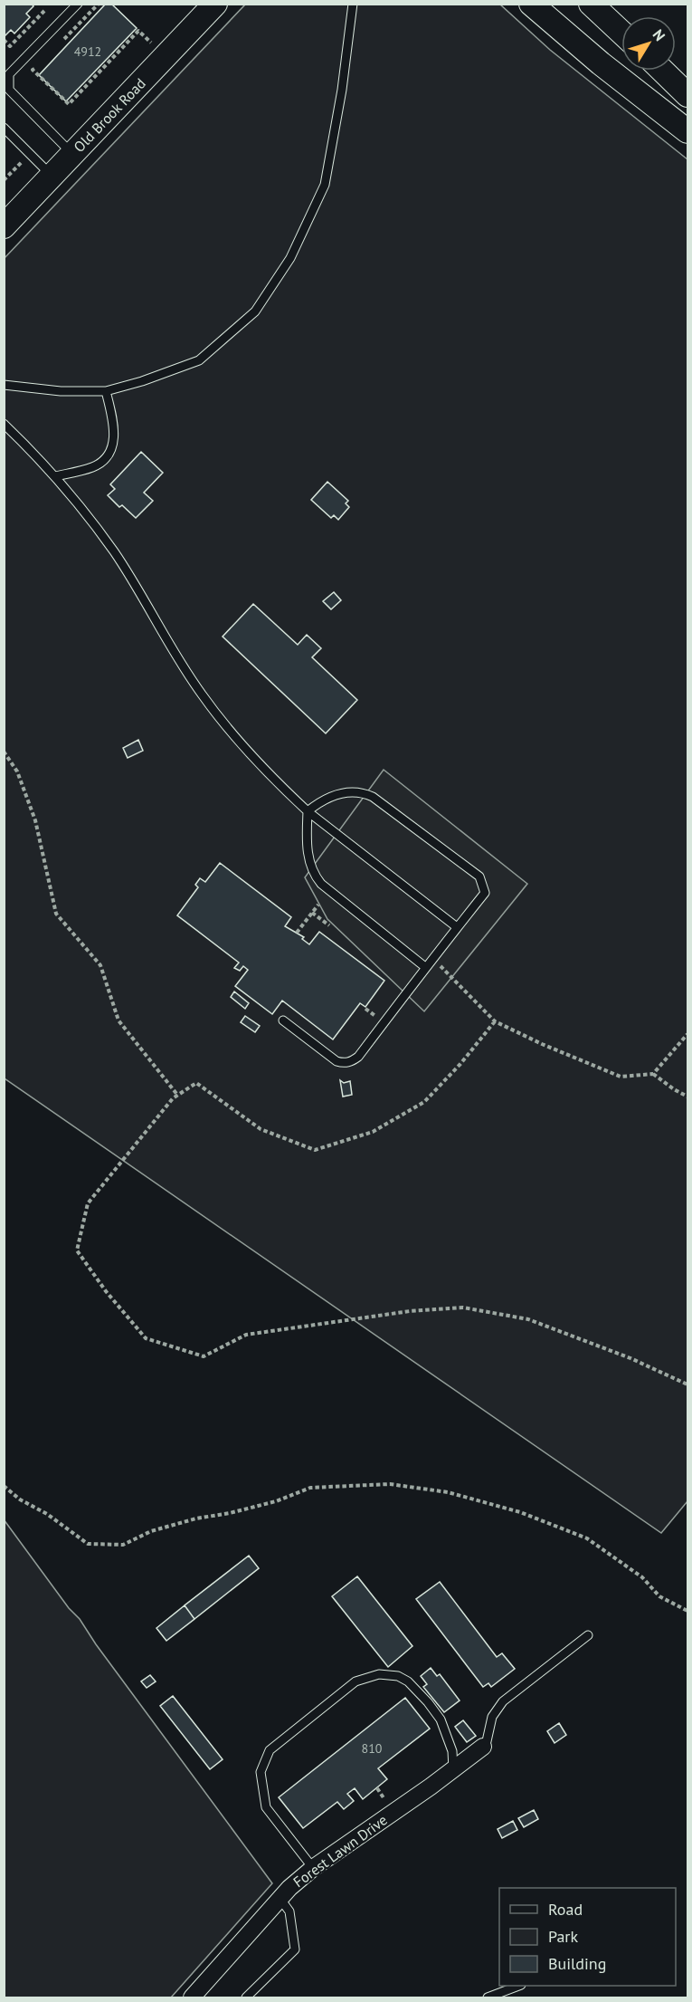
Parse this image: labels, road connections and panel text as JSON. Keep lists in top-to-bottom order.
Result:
{
  "streets": {
    "street": ["Old Brook Road", "Forest Lawn Drive"]
  },
  "house_numbers": ["4912", "810"],
  "legend": ["Road", "Park", "Building"],
  "north": "top right"
}
